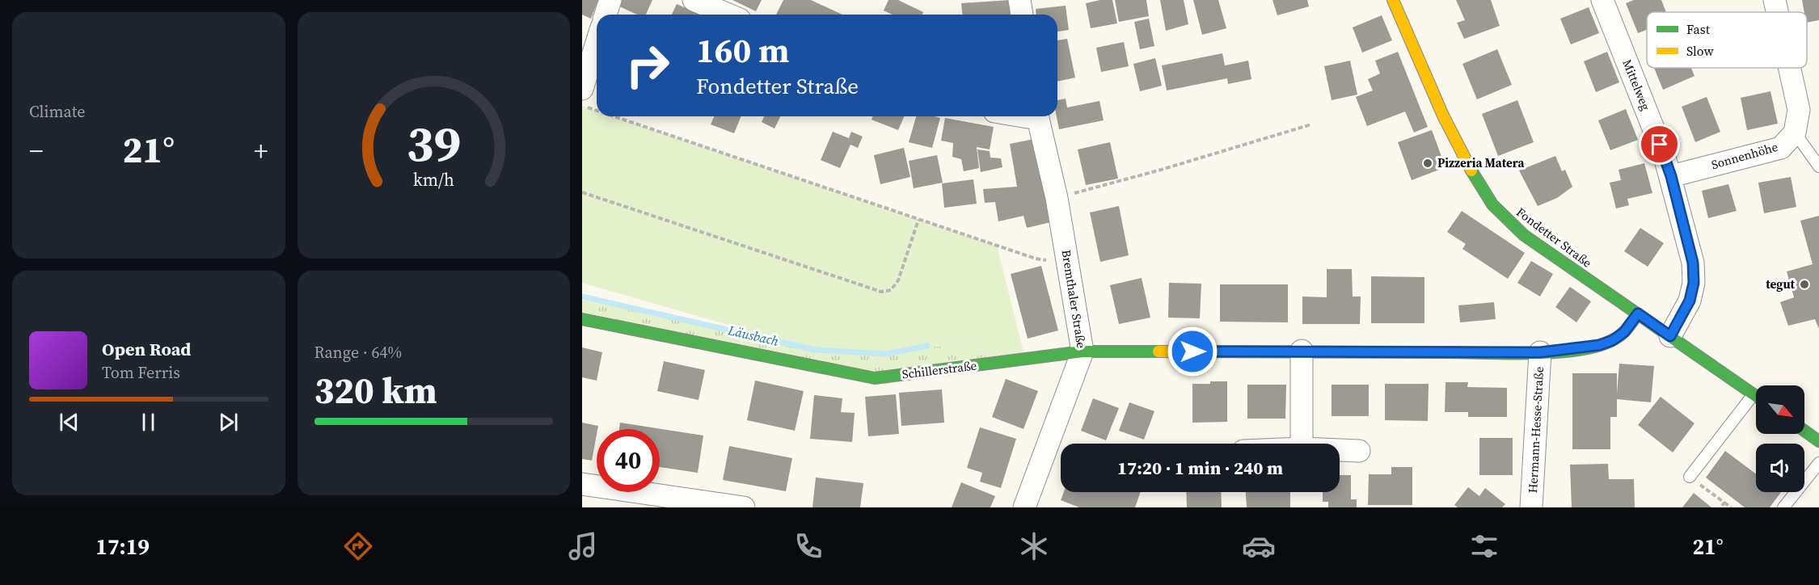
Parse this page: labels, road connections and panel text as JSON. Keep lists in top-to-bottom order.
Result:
{
  "streets": {
    "street": [
      "Mittelweg",
      "Sonnenhöhe",
      "Fondetter Straße",
      "Bremthaler Straße",
      "Schillerstraße",
      "Hermann-Hesse-Straße"
    ]
  },
  "crossings": [
    ["Mittelweg", "Sonnenhöhe"],
    ["Mittelweg", "Fondetter Straße"],
    ["Fondetter Straße", "Schillerstraße"],
    ["Bremthaler Straße", "Schillerstraße"],
    ["Schillerstraße", "Hermann-Hesse-Straße"]
  ],
  "water": ["Läusbach"],
  "places": ["Pizzeria Matera", "tegut"],
  "legend": ["Fast", "Slow"],
  "north": "bottom right",
  "page": {
    "tile": [
      "Climate",
      ["Range · 64%", "320 km"]
    ],
    "turn": ["160 m", "Fondetter Straße"],
    "heat": ["−", "21°", "+"],
    "song": ["Open Road", "Tom Ferris"],
    "limit": "40",
    "trip": "17:20 · 1 min · 240 m",
    "tabs": ["17:19", "21°"],
    "gauge": ["39", "km/h"]
  }
}
